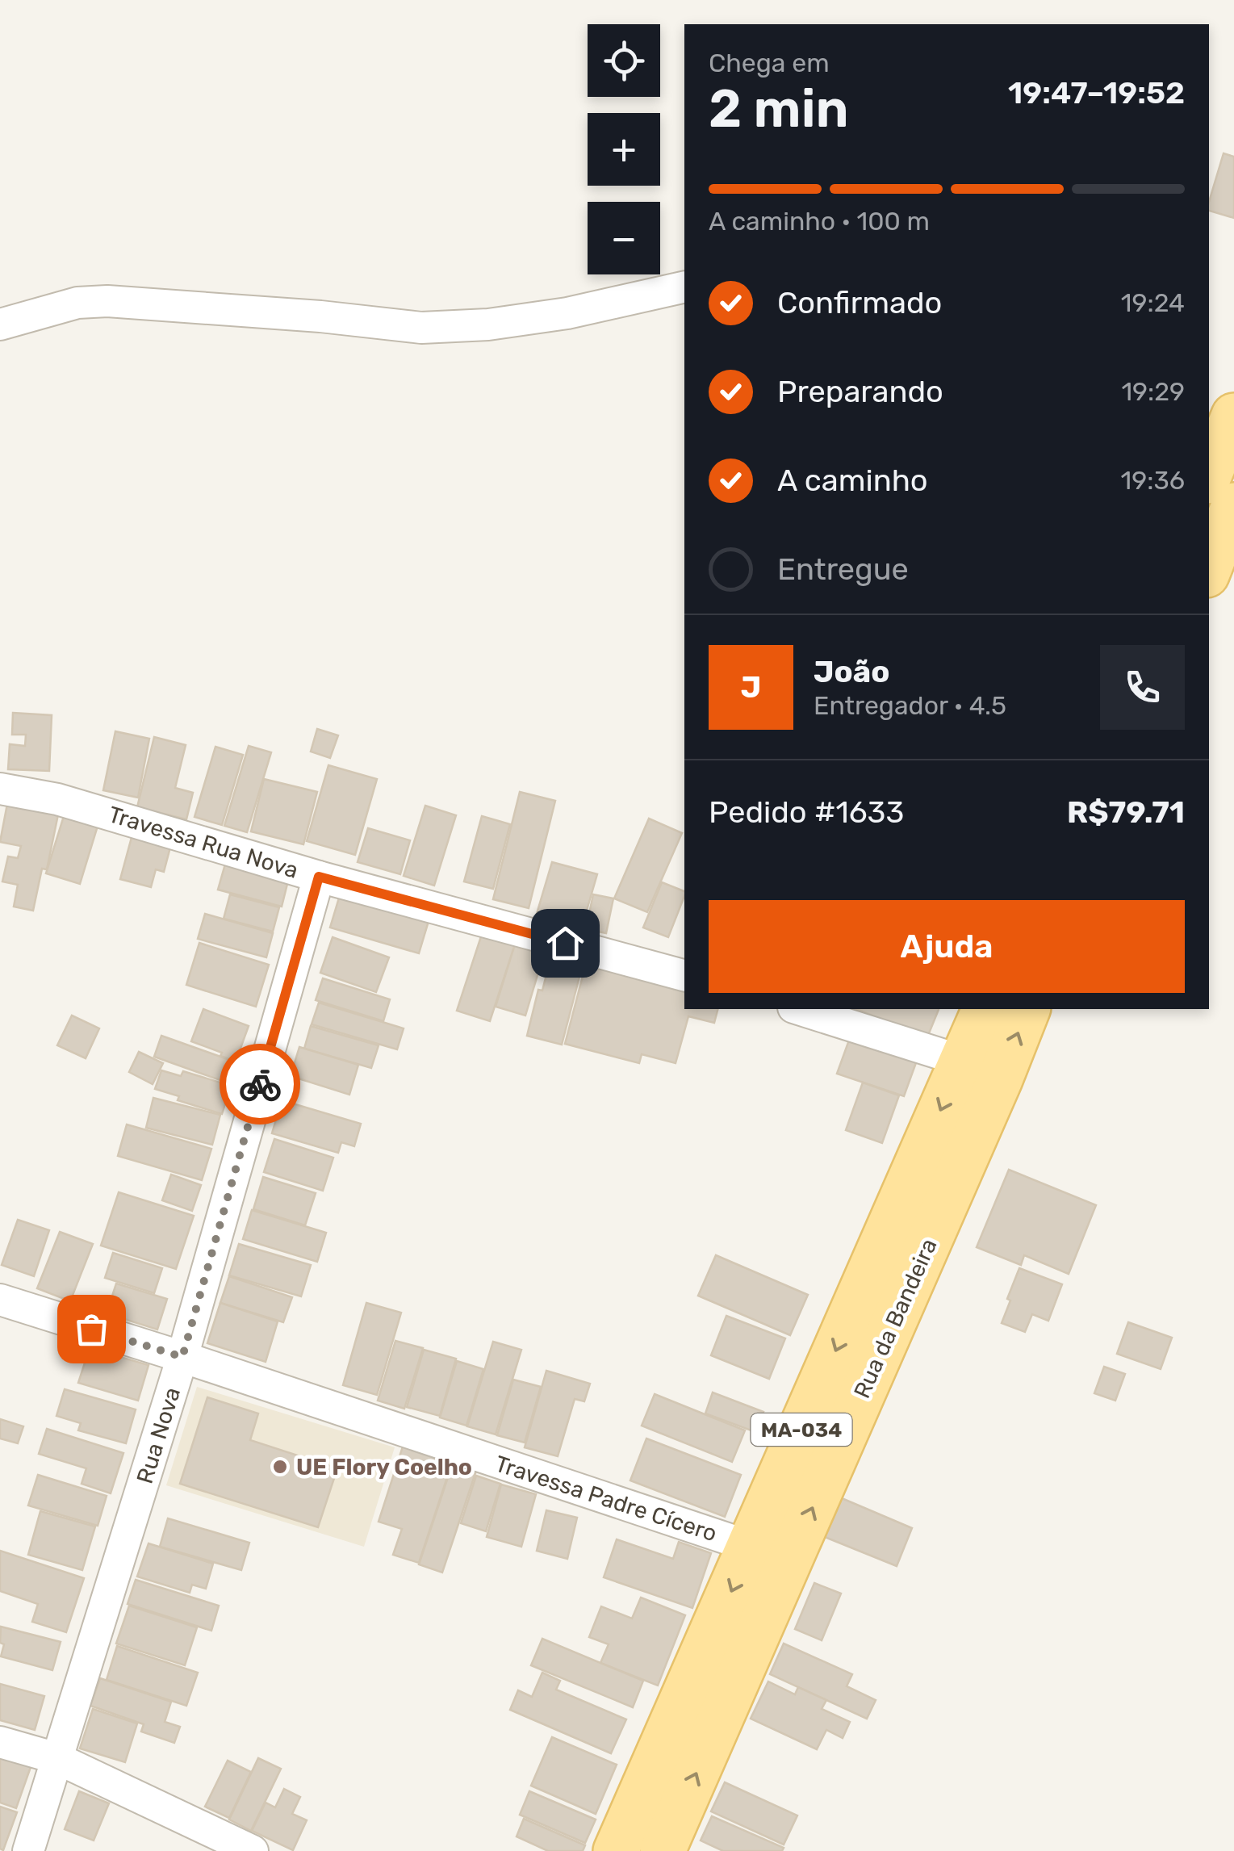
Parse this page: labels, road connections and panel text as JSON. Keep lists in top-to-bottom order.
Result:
{
  "streets": {
    "main road": ["Rua da Bandeira", "MA-034"],
    "street": ["Travessa Rua Nova", "Rua Nova", "Travessa Padre Cícero"]
  },
  "crossings": [
    ["Travessa Rua Nova", "Rua Nova"],
    ["Rua da Bandeira", "MA-034"],
    ["MA-034", "Travessa Padre Cícero"],
    ["Rua Nova", "Travessa Padre Cícero"]
  ],
  "places": ["UE Flory Coelho"],
  "page": {
    "map_buttons": ["+", "−"],
    "heading": ["2 min", "Chega em", "19:47–19:52"],
    "panel": [
      "João",
      "Entregador · 4.5",
      "Pedido #1633",
      "R$79.71"
    ],
    "bar": "A caminho · 100 m",
    "list": [
      ["Confirmado", "19:24"],
      ["Preparando", "19:29"],
      ["A caminho", "19:36"],
      "Entregue"
    ],
    "round": "J",
    "buttons": "Ajuda"
  }
}
